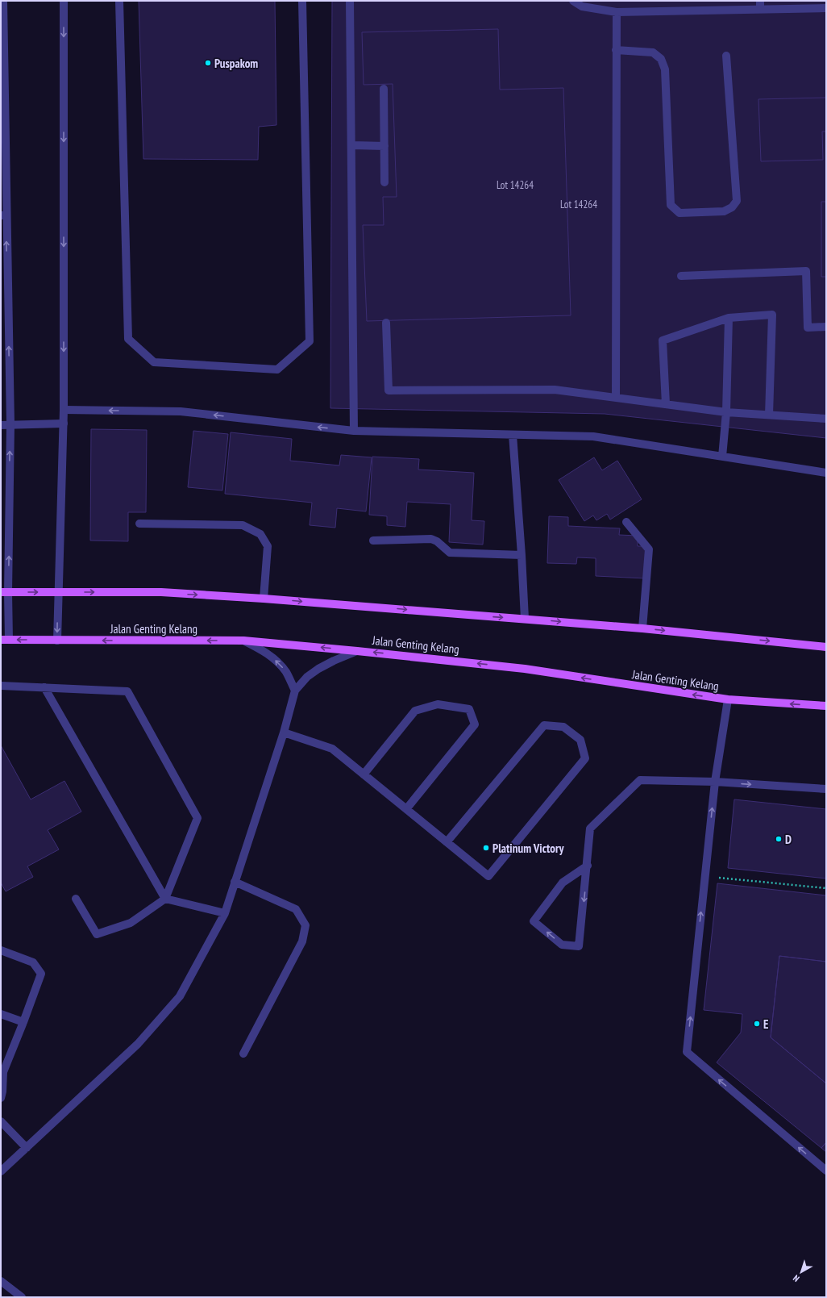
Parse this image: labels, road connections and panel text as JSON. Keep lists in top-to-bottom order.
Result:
{
  "streets": {
    "main road": ["Jalan Genting Kelang"]
  },
  "places": [
    "Puspakom",
    "D",
    "Platinum Victory",
    "E"
  ],
  "house_numbers": ["Lot 14264", "Lot 14264"],
  "north": "bottom left"
}
